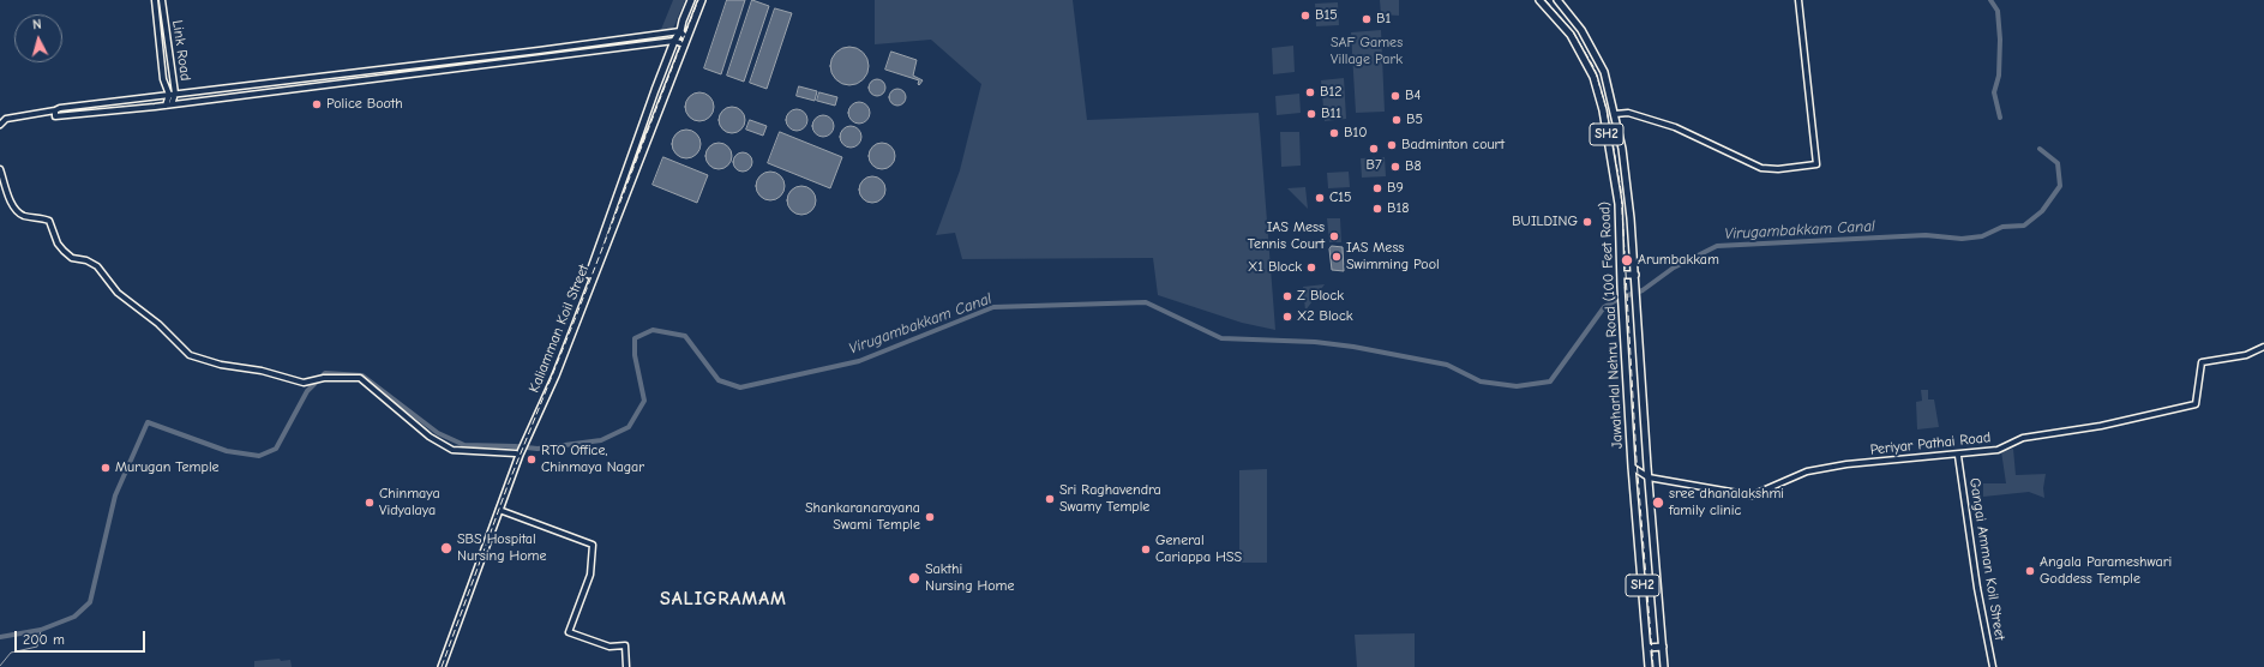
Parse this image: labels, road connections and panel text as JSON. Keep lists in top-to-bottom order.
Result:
{
  "streets": {
    "main road": ["SH2", "Jawaharlal Nehru Road (100 Feet Road)", "Kaliamman Koil Street"],
    "street": ["Link Road", "Periyar Pathai Road", "Gangai Amman Koil Street"]
  },
  "crossings": [
    ["Jawaharlal Nehru Road (100 Feet Road)", "Periyar Pathai Road"],
    ["Periyar Pathai Road", "Gangai Amman Koil Street"]
  ],
  "districts": ["SALIGRAMAM"],
  "water": ["Virugambakkam Canal"],
  "parks": ["SAF Games Village Park"],
  "places": [
    "B15",
    "B1",
    "B12",
    "B4",
    "Police Booth",
    "B11",
    "B5",
    "B10",
    "Badminton court",
    "B7",
    "B8",
    "B9",
    "C15",
    "B18",
    "BUILDING",
    "IAS Mess Tennis Court",
    "IAS Mess Swimming Pool",
    "Arumbakkam",
    "X1 Block",
    "Z Block",
    "X2 Block",
    "RTO Office, Chinmaya Nagar",
    "Murugan Temple",
    "Sri Raghavendra Swamy Temple",
    "Chinmaya Vidyalaya",
    "sree dhanalakshmi family clinic",
    "Shankaranarayana Swami Temple",
    "SBS Hospital Nursing Home",
    "General Cariappa HSS",
    "Angala Parameshwari Goddess Temple",
    "Sakthi Nursing Home"
  ],
  "scale_bar": "200 m",
  "north": "top"
}
